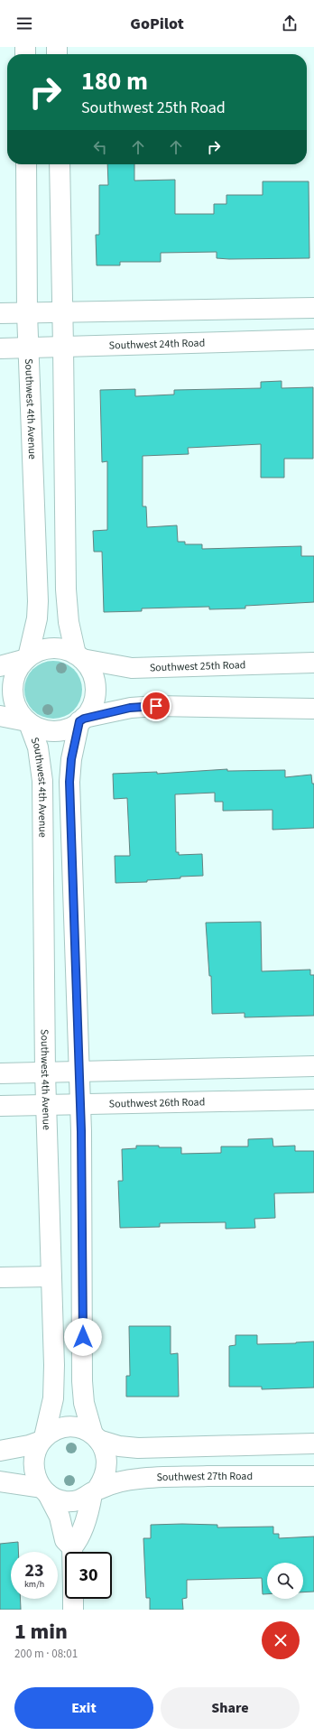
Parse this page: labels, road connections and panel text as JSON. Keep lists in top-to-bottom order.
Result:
{
  "streets": {
    "street": [
      "Southwest 24th Road",
      "Southwest 4th Avenue",
      "Southwest 25th Road",
      "Southwest 26th Road",
      "Southwest 27th Road"
    ]
  },
  "crossings": [
    ["Southwest 24th Road", "Southwest 4th Avenue"],
    ["Southwest 4th Avenue", "Southwest 25th Road"],
    ["Southwest 4th Avenue", "Southwest 26th Road"],
    ["Southwest 4th Avenue", "Southwest 27th Road"]
  ],
  "page": {
    "header": "GoPilot",
    "turn": ["180 m", "Southwest 25th Road"],
    "speed": "23 km/h",
    "limit": "30",
    "heading": ["1 min", "200 m · 08:01"],
    "buttons": ["Exit", "Share"]
  }
}
